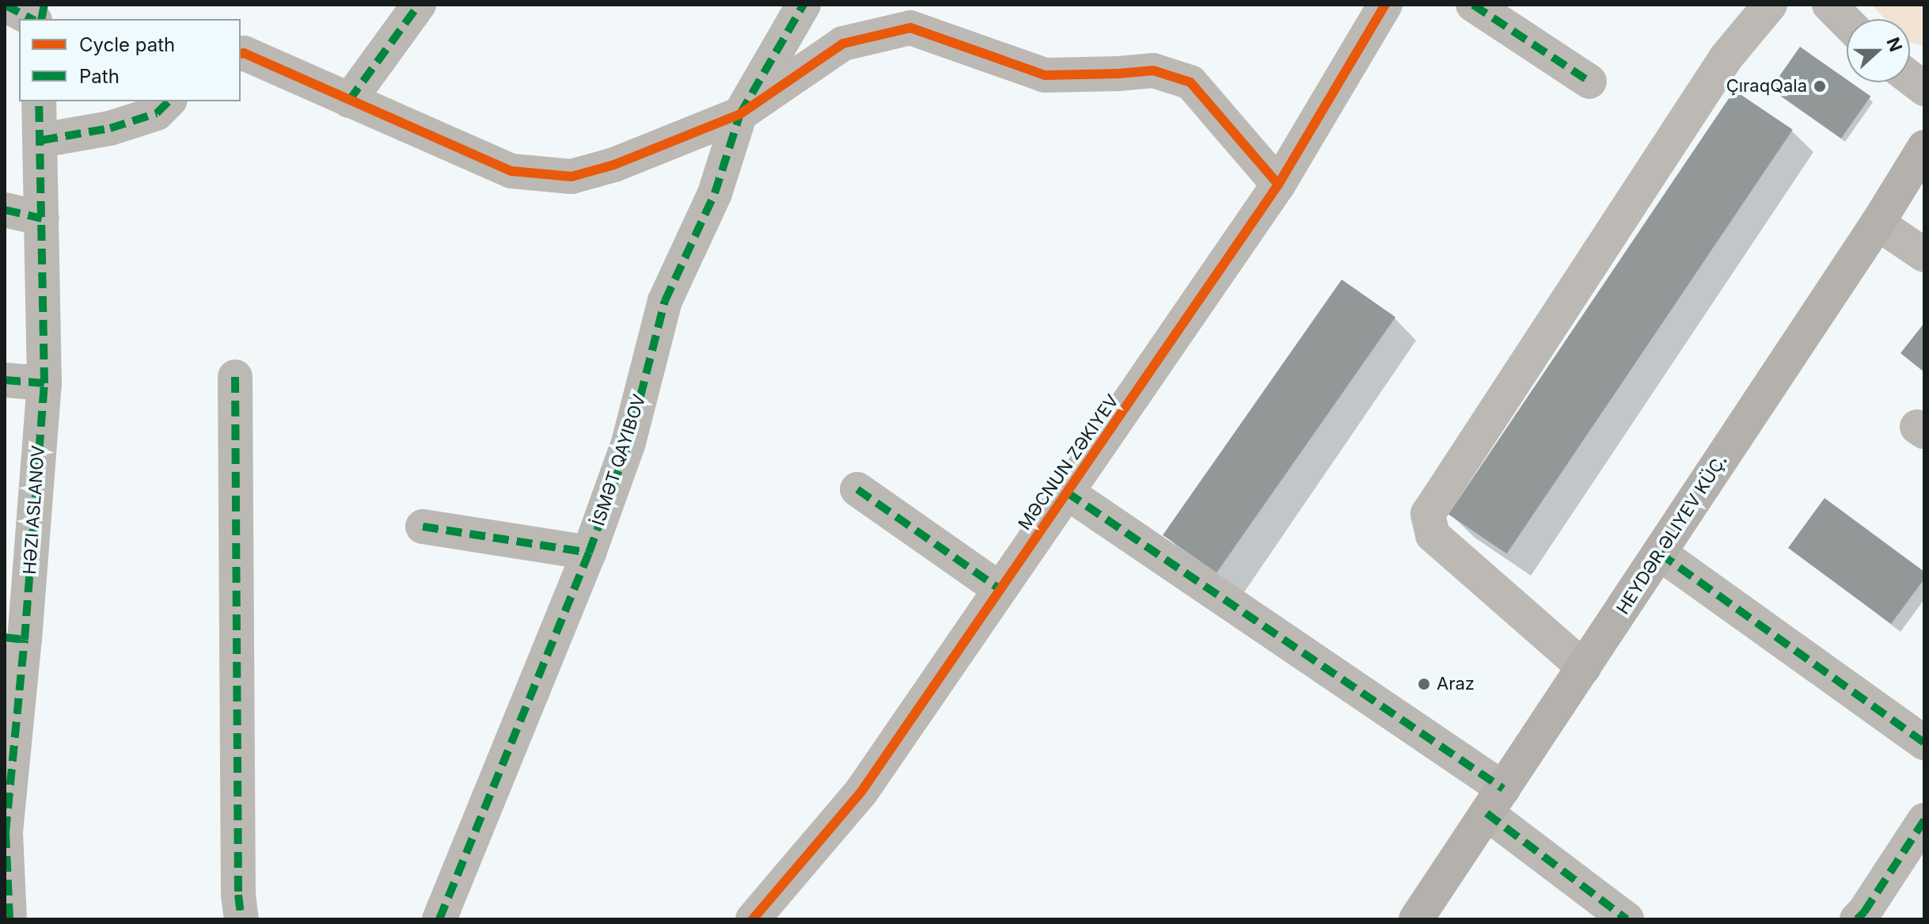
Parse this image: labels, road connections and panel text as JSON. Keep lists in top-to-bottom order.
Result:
{
  "streets": {
    "main road": ["HEYDƏR ƏLIYEV KÜÇ."],
    "street": ["MƏCNUN ZƏKIYEV", "HƏZI ASLANOV"]
  },
  "places": ["ÇıraqQala", "Araz"],
  "legend": ["Cycle path", "Path"],
  "north": "right"
}
